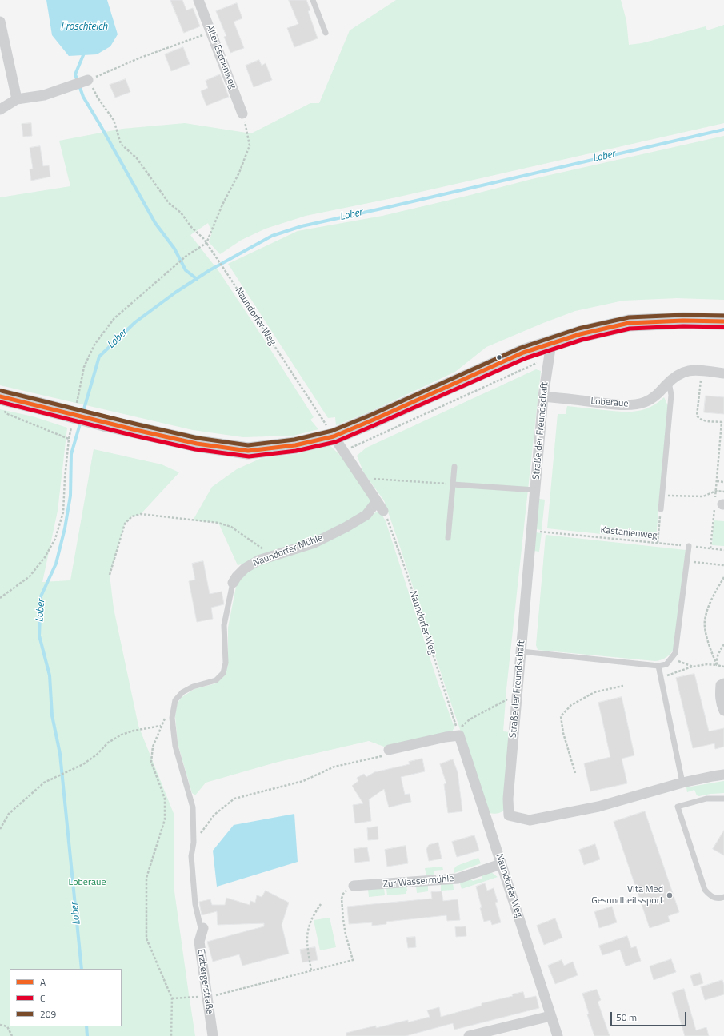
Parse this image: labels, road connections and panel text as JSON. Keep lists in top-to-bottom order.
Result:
{
  "streets": {
    "street": [
      "Alter Eschenweg",
      "Naundorfer Weg",
      "Loberaue",
      "Straße der Freundschaft",
      "Naundorfer Mühle",
      "Zur Wassermühle",
      "Erzbergerstraße"
    ],
    "path": ["Kastanienweg"]
  },
  "crossings": [
    ["Naundorfer Weg", "Zur Wassermühle"],
    ["Loberaue", "Straße der Freundschaft"],
    ["Straße der Freundschaft", "Kastanienweg"]
  ],
  "water": ["Froschteich", "Lober"],
  "parks": ["Loberaue"],
  "places": ["Vita Med Gesundheitssport"],
  "lines": ["transit line 209", "transit line A", "transit line C"],
  "legend": ["A", "C", "209"],
  "scale_bar": "50 m"
}
